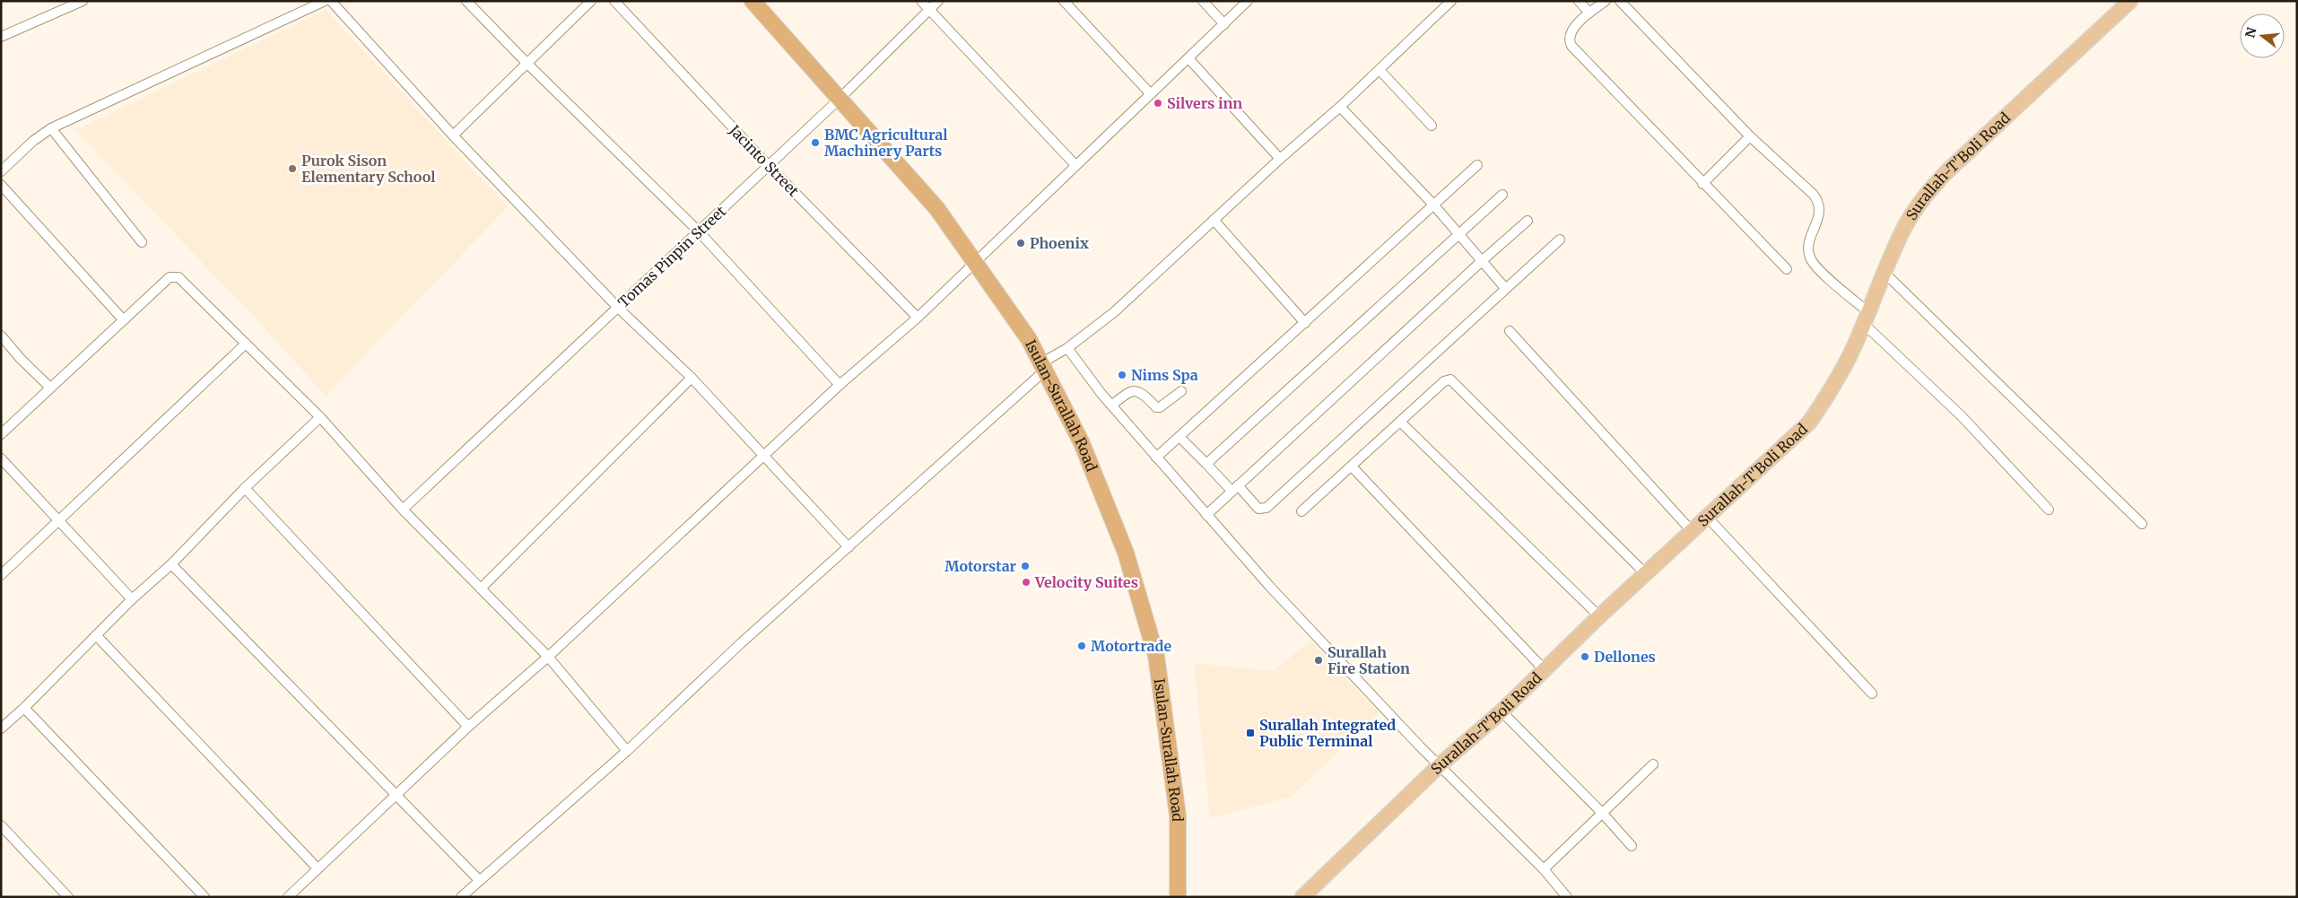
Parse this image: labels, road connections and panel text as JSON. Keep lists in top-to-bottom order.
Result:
{
  "streets": {
    "highway": ["Isulan-Surallah Road"],
    "main road": ["Surallah-T'Boli Road"],
    "street": ["Jacinto Street", "Tomas Pinpin Street"]
  },
  "crossings": [
    ["Jacinto Street", "Tomas Pinpin Street"],
    ["Tomas Pinpin Street", "Isulan-Surallah Road"]
  ],
  "places": {
    "other": [
      "Silvers inn",
      "BMC Agricultural Machinery Parts",
      "Purok Sison Elementary School",
      "Phoenix",
      "Nims Spa",
      "Motorstar",
      "Velocity Suites",
      "Motortrade",
      "Dellones",
      "Surallah Fire Station"
    ],
    "transit": ["Surallah Integrated Public Terminal"]
  },
  "north": "left"
}
